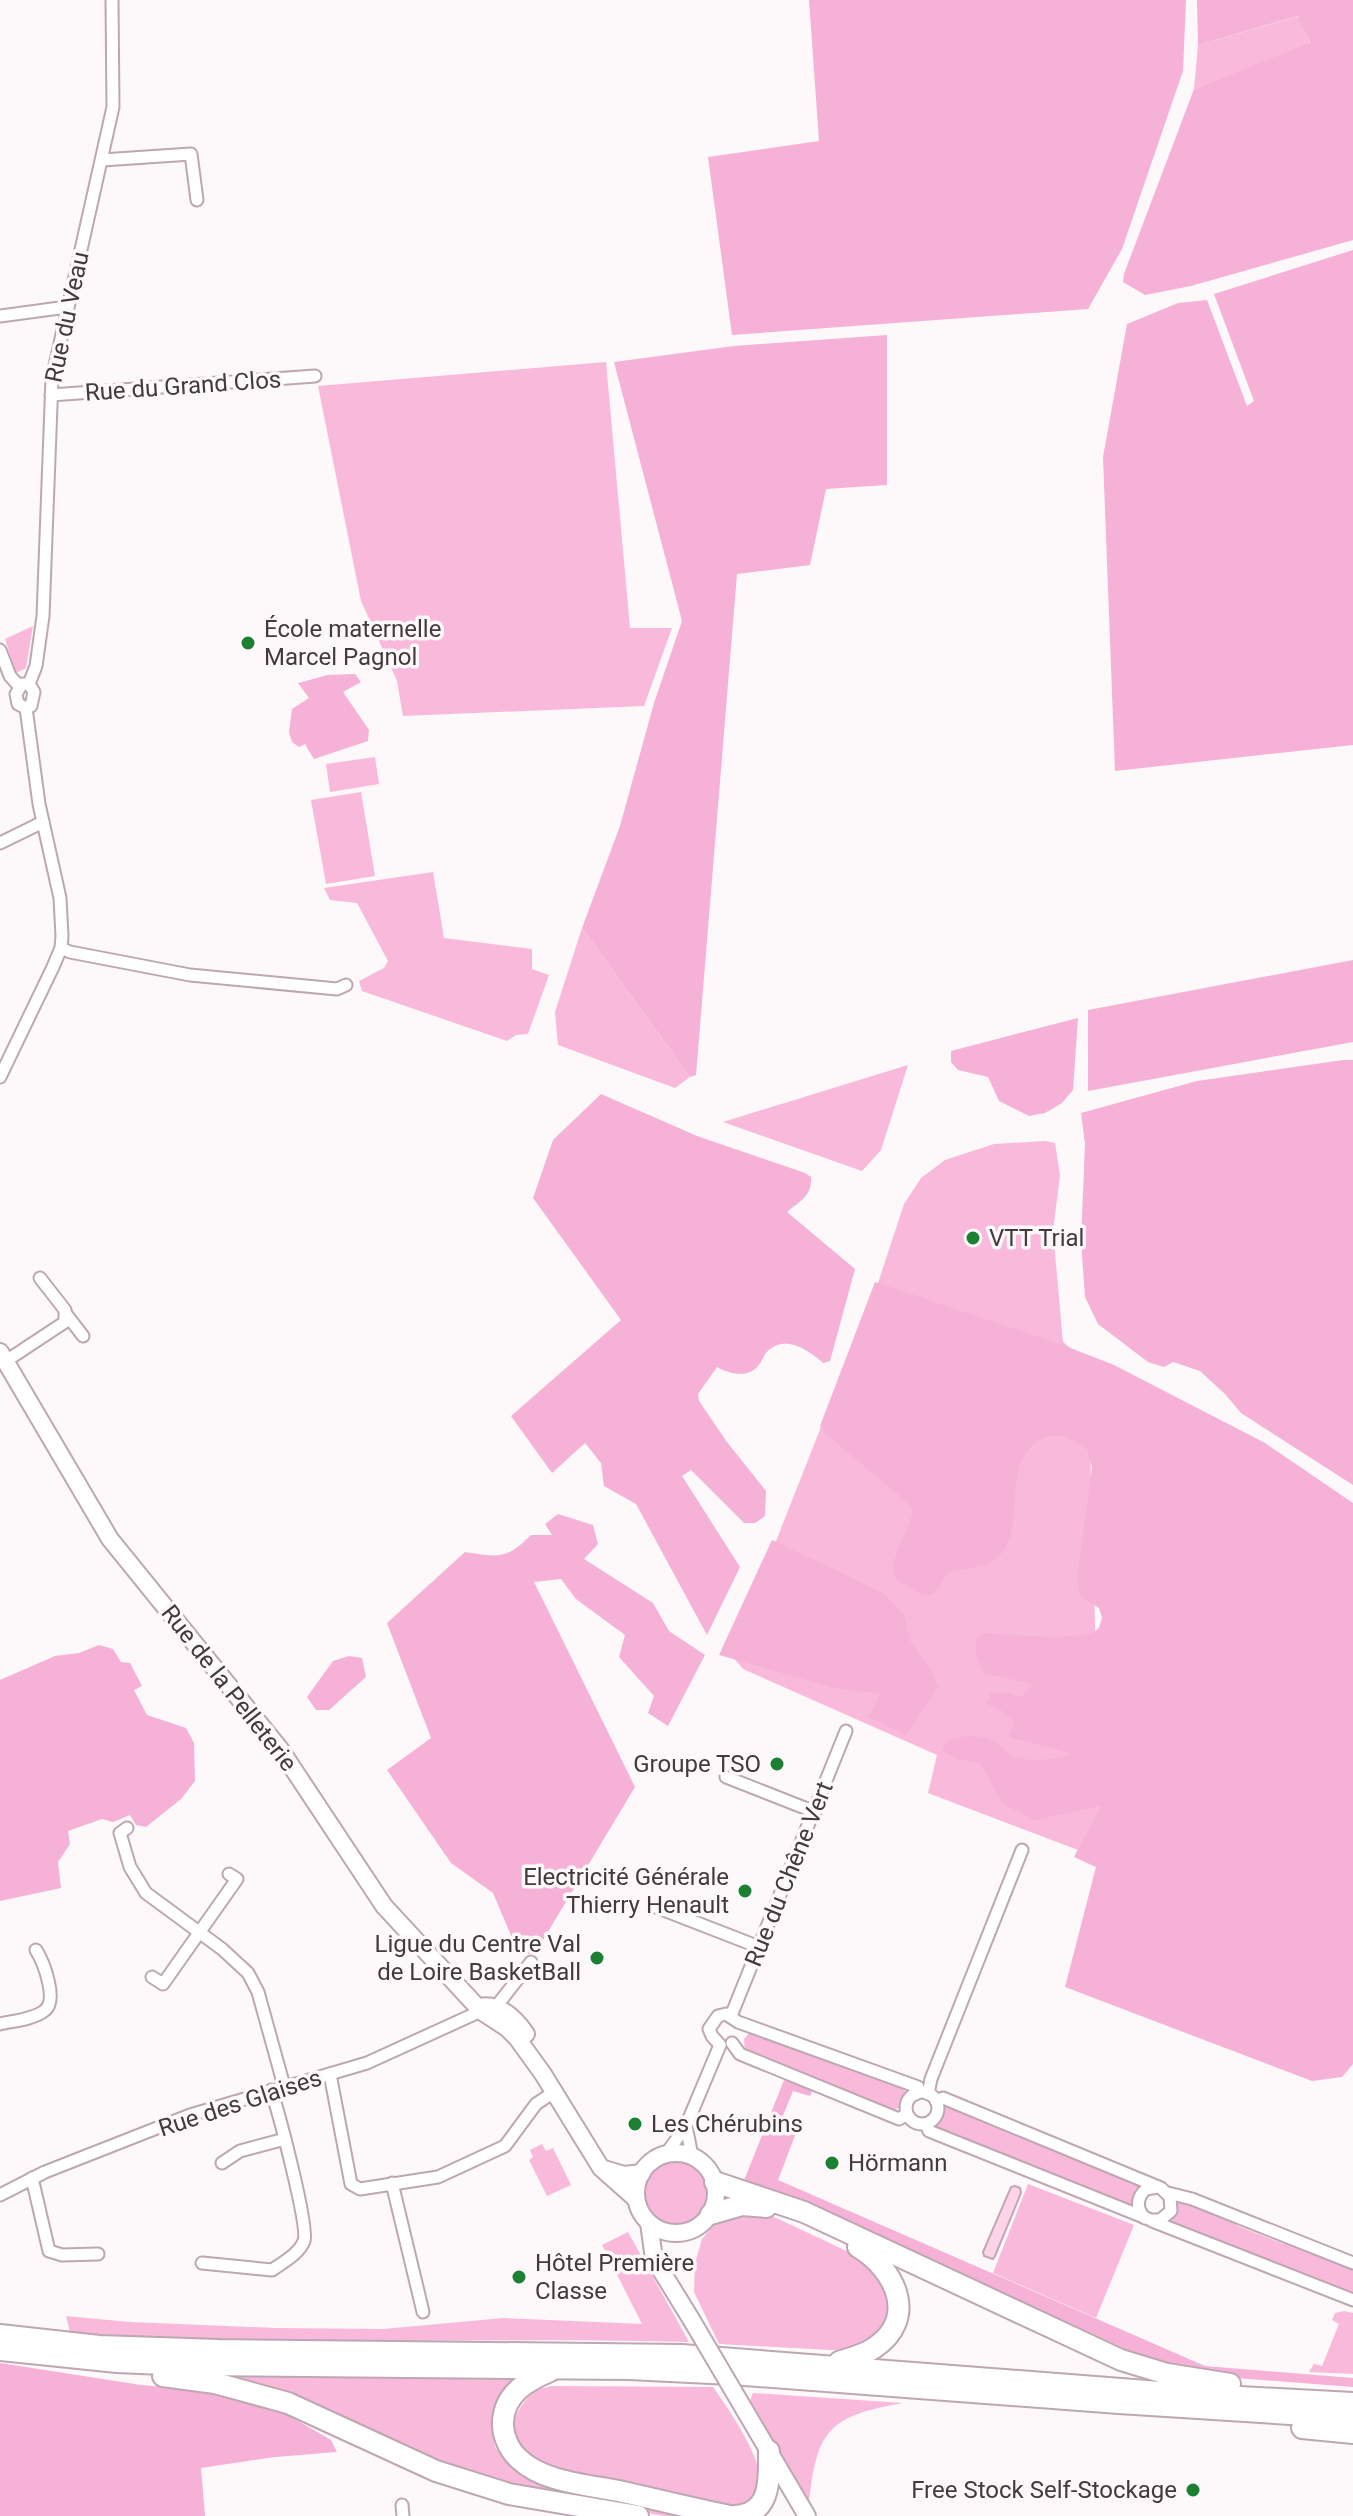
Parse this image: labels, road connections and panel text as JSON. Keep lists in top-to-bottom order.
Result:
{
  "streets": {
    "main road": ["Rue de la Pelleterie"],
    "street": [
      "Rue du Veau",
      "Rue du Grand Clos",
      "Rue du Chêne Vert",
      "Rue des Glaises"
    ]
  },
  "crossings": [
    ["Rue du Veau", "Rue du Grand Clos"],
    ["Rue de la Pelleterie", "Rue des Glaises"]
  ],
  "places": [
    "École maternelle Marcel Pagnol",
    "VTT Trial",
    "Groupe TSO",
    "Electricité Générale Thierry Henault",
    "Ligue du Centre Val de Loire BasketBall",
    "Les Chérubins",
    "Hörmann",
    "Hôtel Première Classe",
    "Free Stock Self-Stockage"
  ]
}
